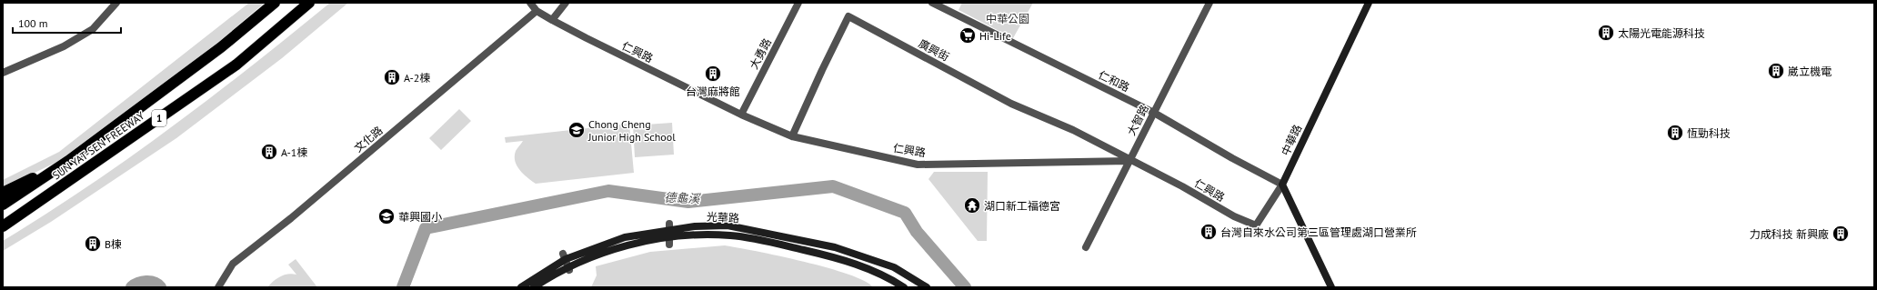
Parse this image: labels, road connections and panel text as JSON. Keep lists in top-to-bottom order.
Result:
{
  "streets": {
    "highway": ["1", "SUN YAT-SEN FREEWAY"],
    "street": [
      "廣興街",
      "仁興路",
      "大勇路",
      "仁和路",
      "大智路",
      "文化路",
      "中華路",
      "光華路"
    ]
  },
  "crossings": [
    ["廣興街", "仁興路"],
    ["廣興街", "大智路"],
    ["仁興路", "大勇路"],
    ["仁興路", "仁和路"],
    ["仁興路", "大智路"],
    ["仁興路", "文化路"],
    ["仁興路", "中華路"],
    ["仁和路", "大智路"],
    ["仁和路", "中華路"]
  ],
  "water": ["德龜溪"],
  "parks": ["中華公園"],
  "places": {
    "building": [
      "太陽光電能源科技",
      "崴立機電",
      "台灣麻將館",
      "A-2棟",
      "恆勁科技",
      "A-1棟",
      "台灣自來水公司第三區管理處湖口營業所",
      "力成科技 新興廠",
      "B棟"
    ],
    "supermarket": ["Hi-Life"],
    "school or university": ["Chong Cheng Junior High School", "華興國小"],
    "temple": ["湖口新工福德宮"]
  },
  "scale_bar": "100 m"
}
